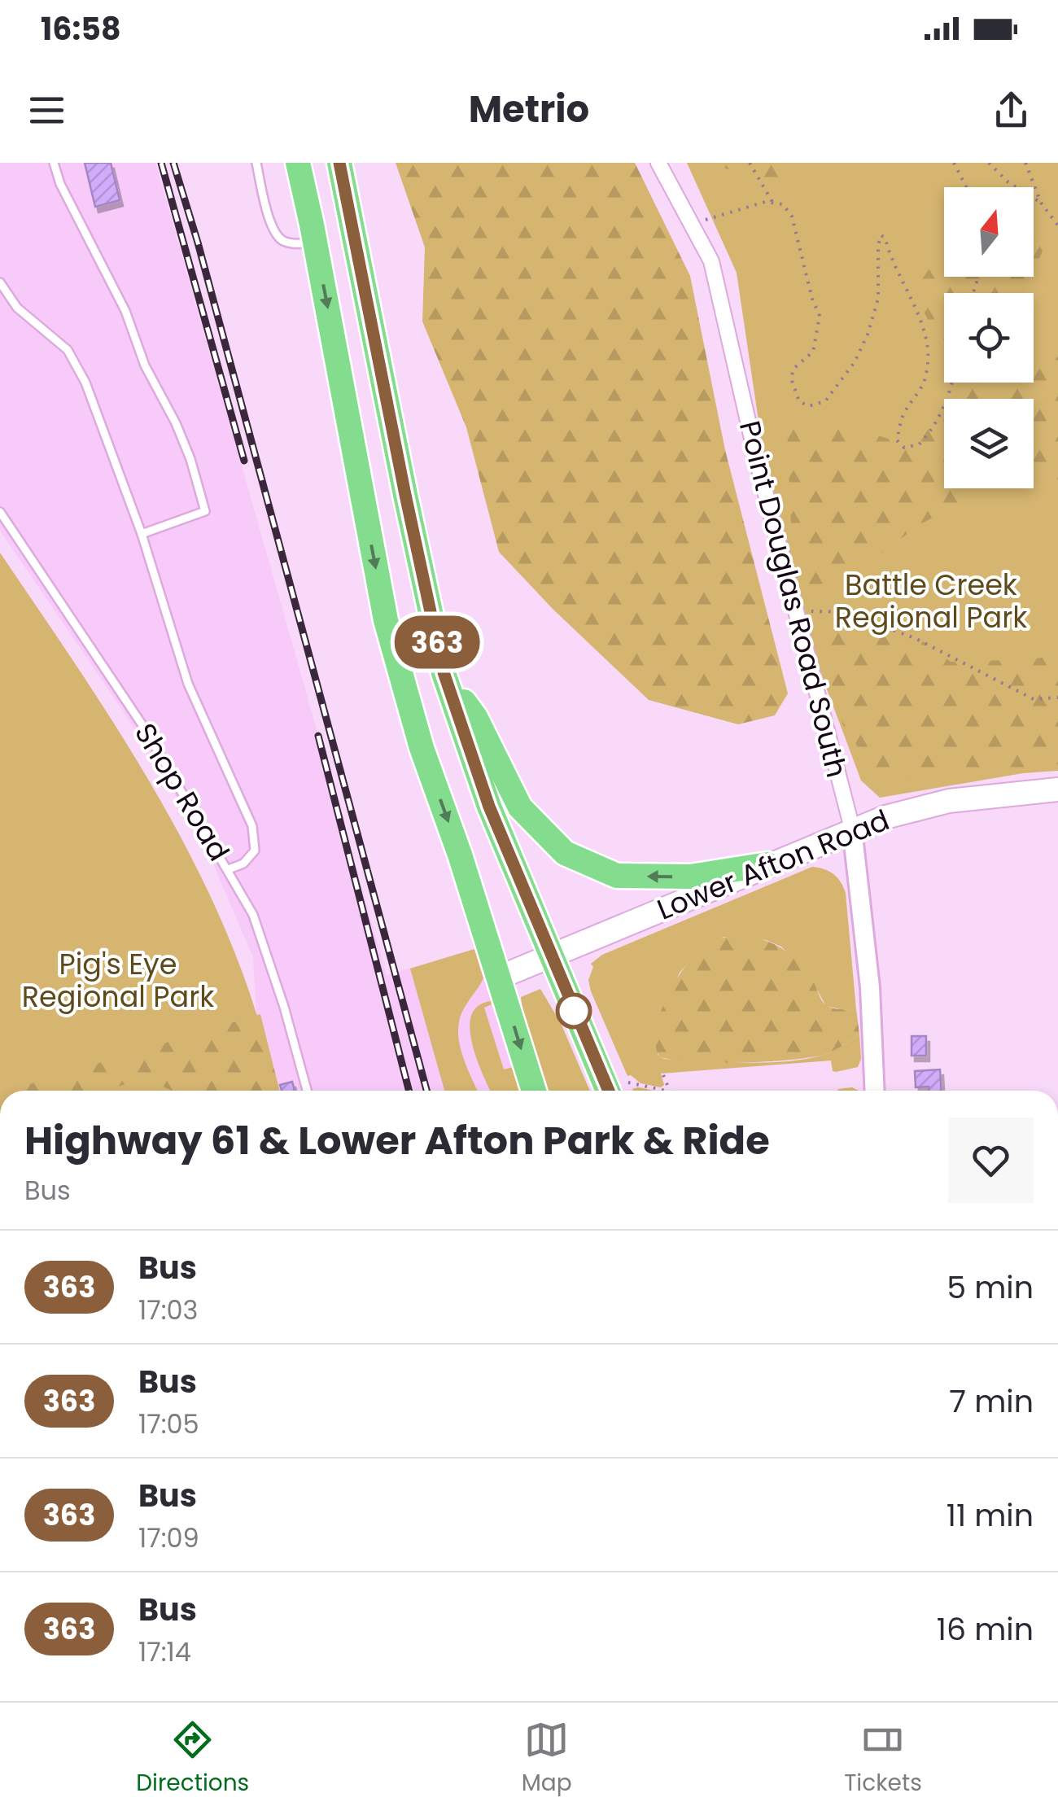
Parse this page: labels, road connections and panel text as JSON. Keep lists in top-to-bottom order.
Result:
{
  "streets": {
    "main road": ["Lower Afton Road"],
    "street": ["Point Douglas Road South"],
    "lane": ["Shop Road"]
  },
  "crossings": [
    ["Point Douglas Road South", "Lower Afton Road"]
  ],
  "parks": ["Battle Creek Regional Park", "Pig's Eye Regional Park"],
  "lines": ["bus line 363"],
  "north": "top",
  "page": {
    "status": "16:58",
    "header": "Metrio",
    "on_map": "363",
    "heading": ["Highway 61 & Lower Afton Park & Ride", "Bus"],
    "list": [
      {
        "mark": "363",
        "name": "Bus",
        "note": "17:03",
        "value": "5 min"
      },
      {
        "mark": "363",
        "name": "Bus",
        "note": "17:05",
        "value": "7 min"
      },
      {
        "mark": "363",
        "name": "Bus",
        "note": "17:09",
        "value": "11 min"
      },
      {
        "mark": "363",
        "name": "Bus",
        "note": "17:14",
        "value": "16 min"
      }
    ],
    "tabs": ["Directions", "Map", "Tickets"]
  }
}
